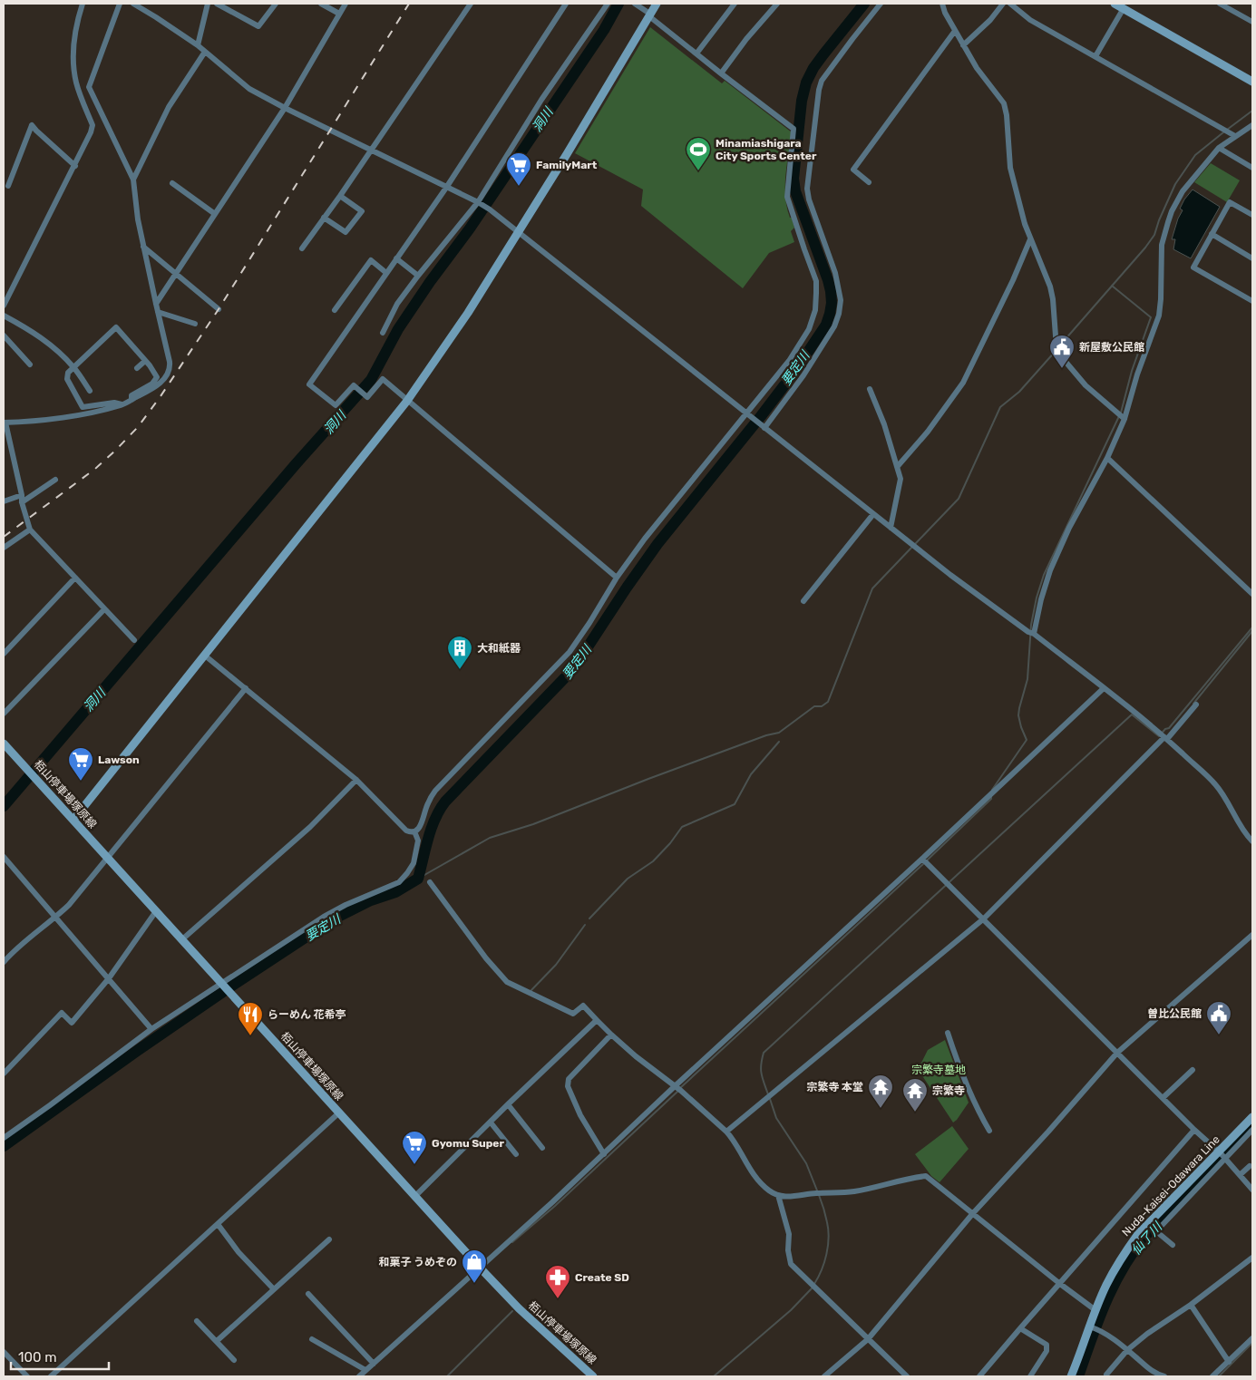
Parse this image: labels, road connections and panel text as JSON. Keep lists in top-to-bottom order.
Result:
{
  "streets": {
    "main road": ["栢山停車場塚原線", "Nuda-Kaisei-Odawara Line"]
  },
  "water": ["洞川", "要定川", "仙了川"],
  "parks": ["宗繁寺墓地"],
  "places": {
    "sports": ["Minamiashigara City Sports Center"],
    "supermarket": ["FamilyMart", "Lawson", "Gyomu Super"],
    "public building": ["新屋敷公民館", "曽比公民館"],
    "building": ["大和紙器"],
    "restaurant": ["らーめん 花希亭"],
    "temple": ["宗繁寺 本堂", "宗繁寺"],
    "shop": ["和菓子 うめぞの"],
    "pharmacy": ["Create SD"]
  },
  "scale_bar": "100 m"
}
